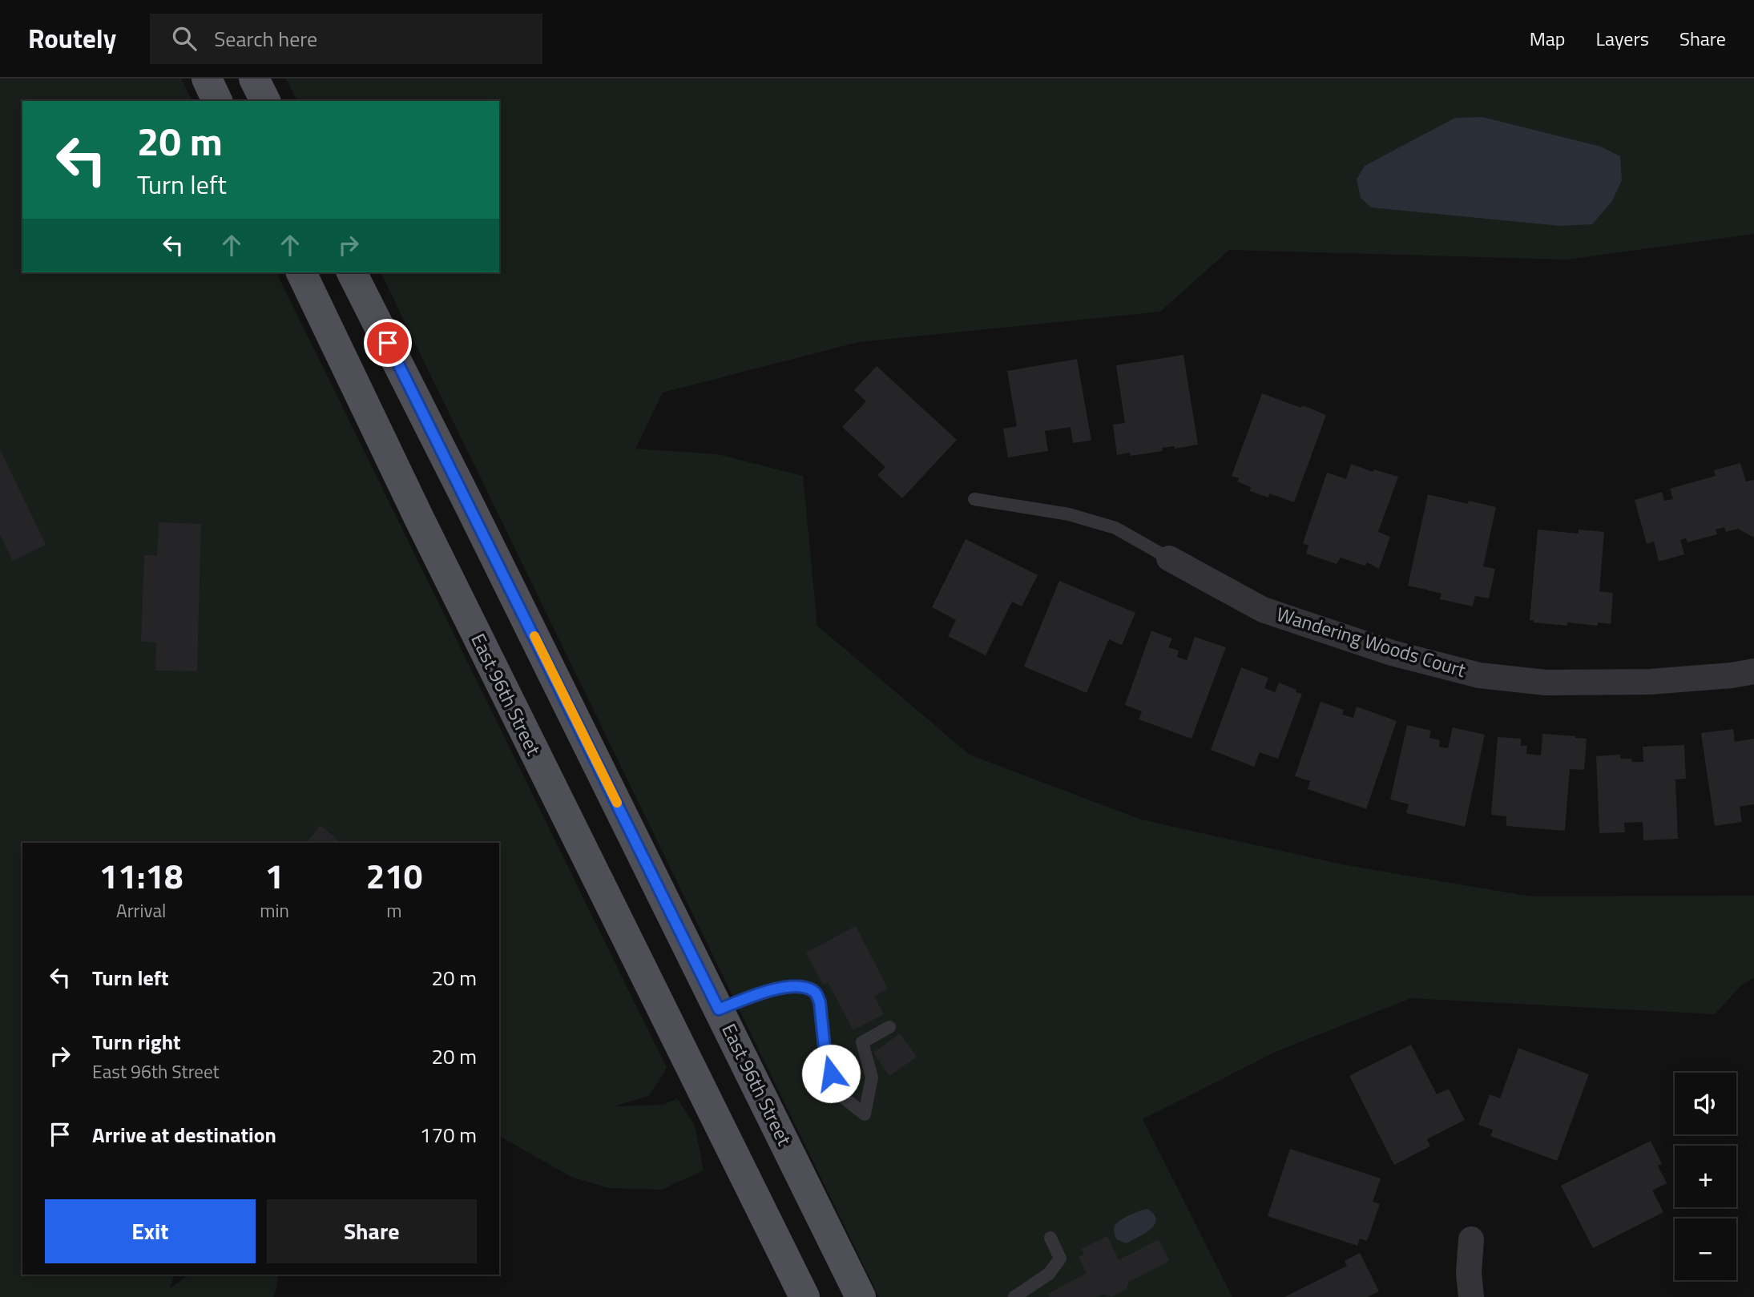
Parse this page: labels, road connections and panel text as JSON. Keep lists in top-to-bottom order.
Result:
{
  "streets": {
    "main road": ["East 96th Street"],
    "street": ["Wandering Woods Court"]
  },
  "page": {
    "header": "Routely",
    "search": "Search here",
    "nav": ["Map", "Layers", "Share"],
    "turn": ["20 m", "Turn left"],
    "eta": [
      "11:18",
      "Arrival",
      "1",
      "min",
      "210",
      "m"
    ],
    "list": [
      {
        "name": "Turn left",
        "value": "20 m"
      },
      {
        "name": "Turn right",
        "note": "East 96th Street",
        "value": "20 m"
      },
      {
        "name": "Arrive at destination",
        "value": "170 m"
      }
    ],
    "map_buttons": ["+", "−"],
    "buttons": ["Exit", "Share"]
  }
}
